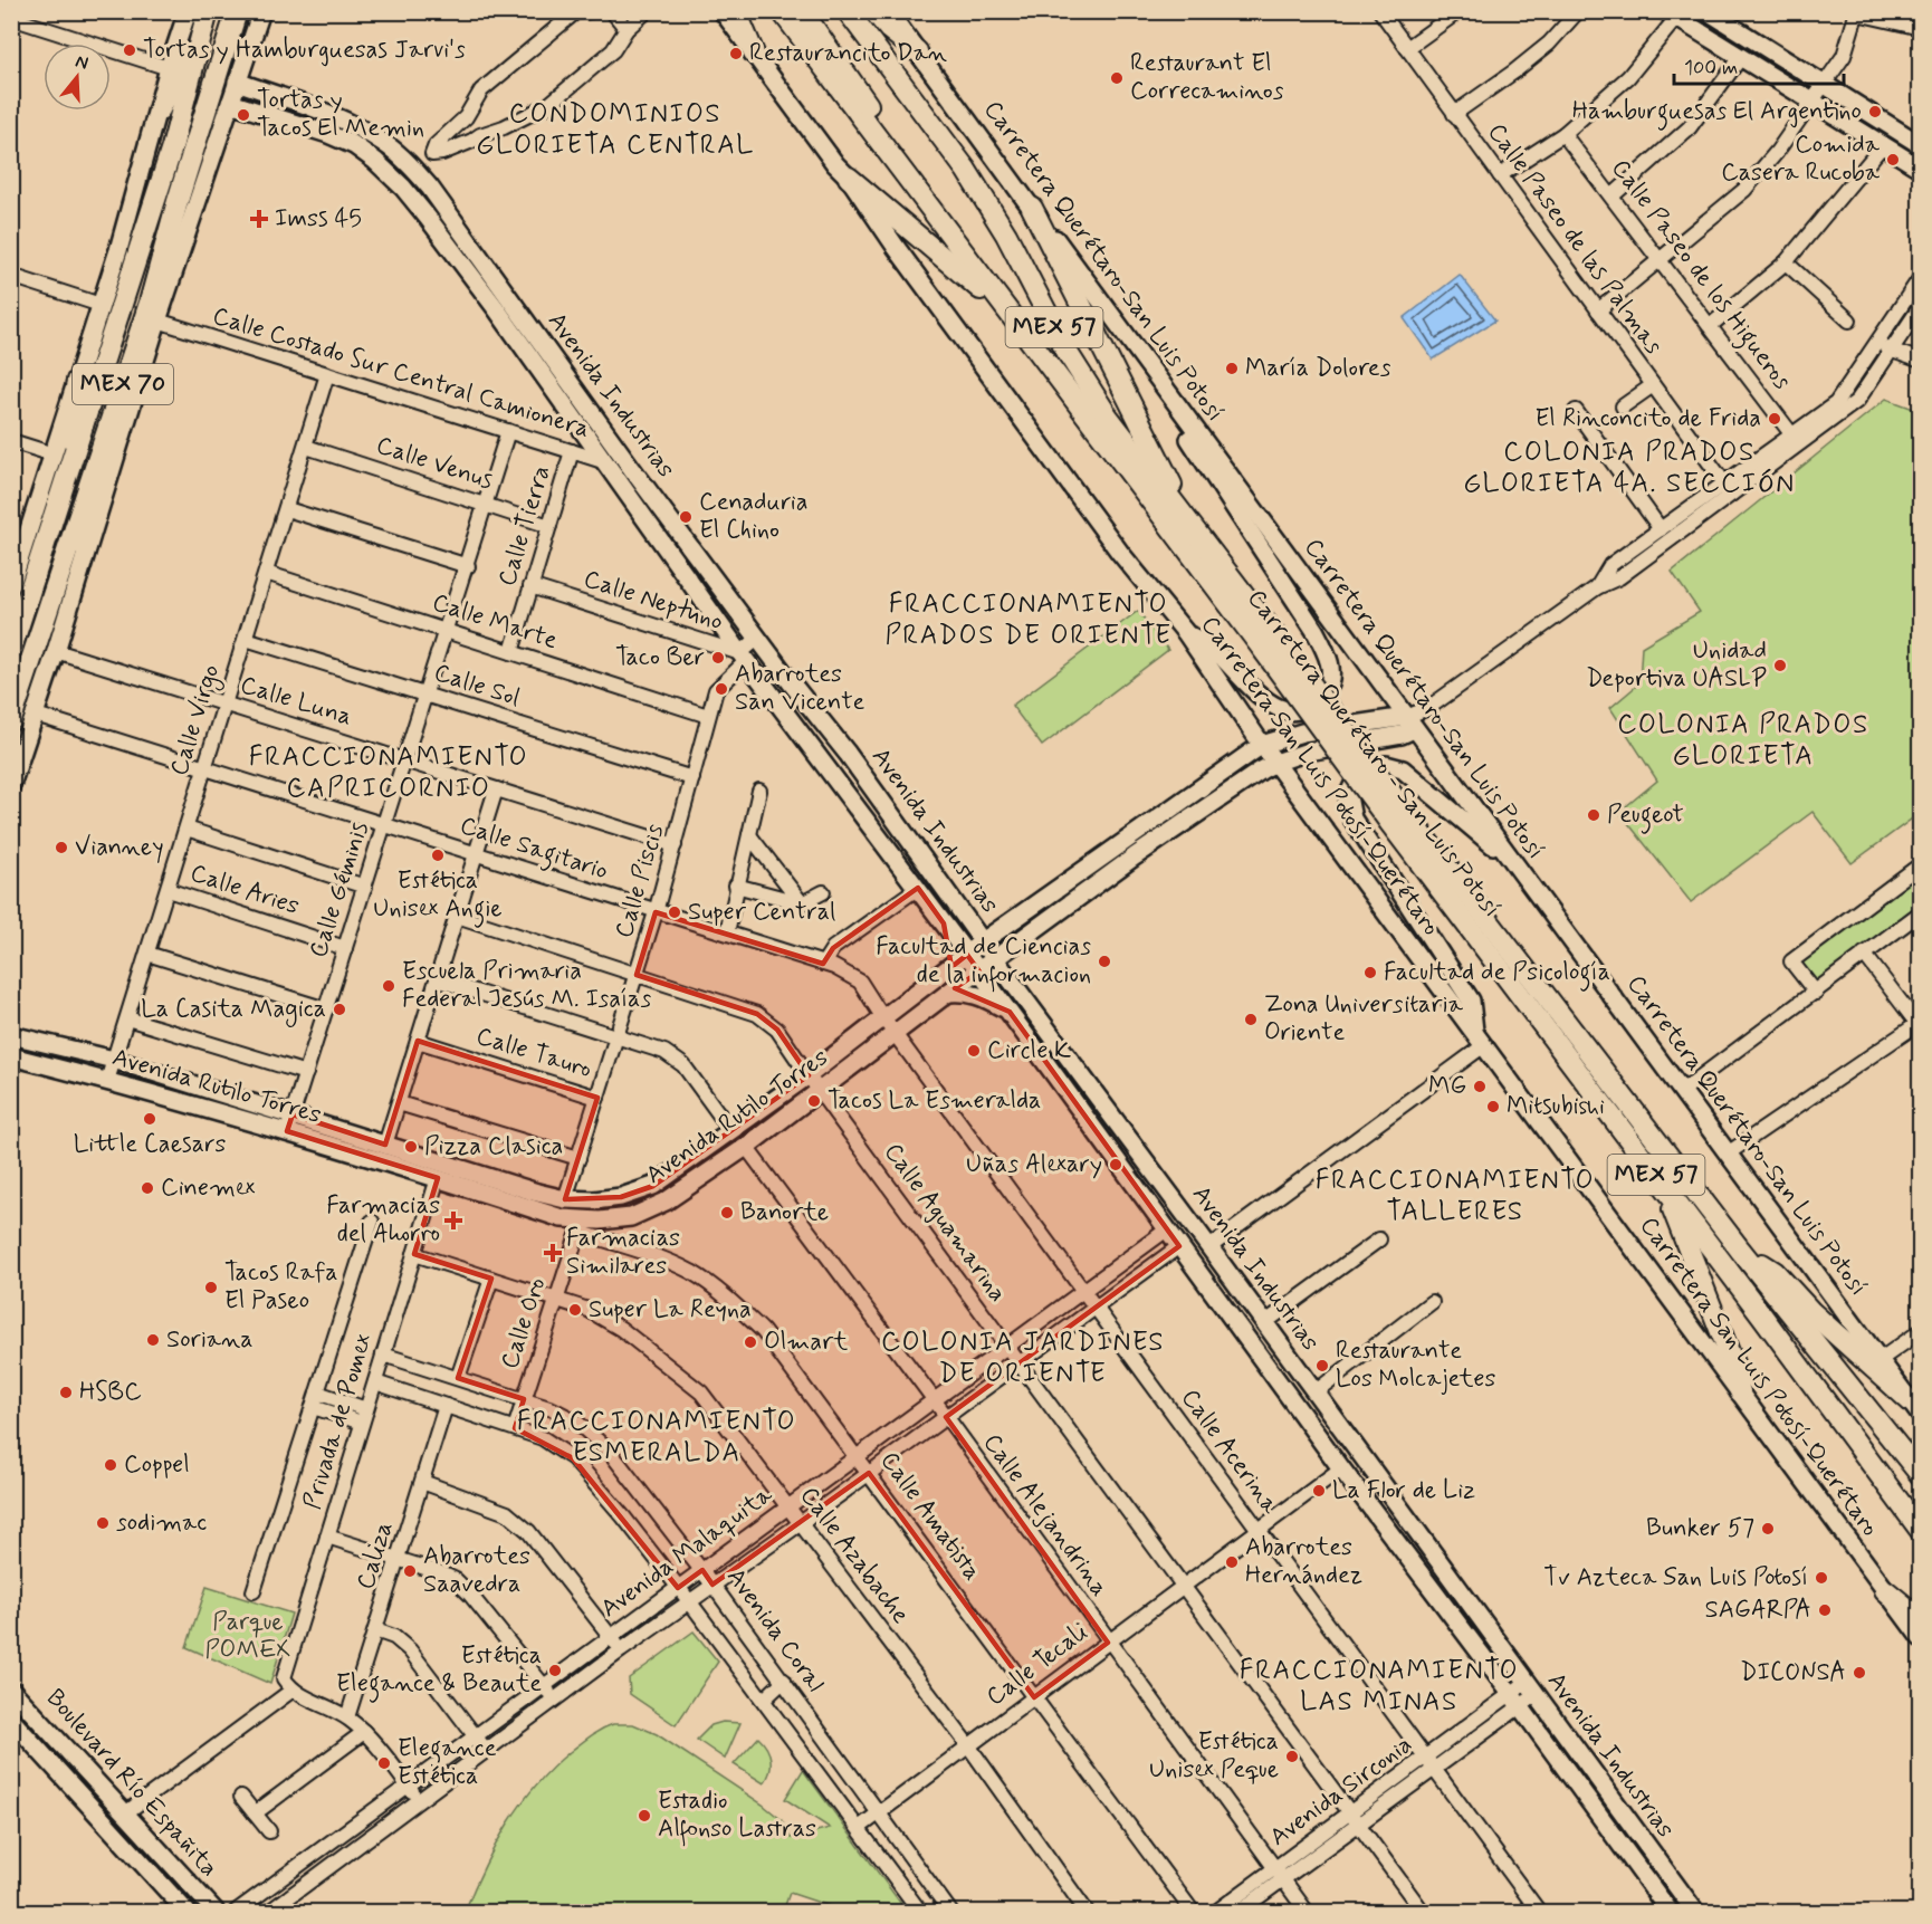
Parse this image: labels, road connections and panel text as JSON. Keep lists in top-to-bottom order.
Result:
{
  "streets": {
    "highway": ["MEX 57", "MEX 70", "Carretera Querétaro - San Luis Potosí"],
    "main road": [
      "Carretera Querétaro-San Luis Potosí",
      "Avenida Industrias",
      "Carretera San Luis Potosí-Querétaro",
      "Avenida Rutilo Torres",
      "Boulevard Río Españita"
    ],
    "street": [
      "Calle Paseo de las Palmas",
      "Calle Paseo de los Higueros",
      "Calle Costado Sur Central Camionera",
      "Calle Venus",
      "Calle Tierra",
      "Calle Neptuno",
      "Calle Marte",
      "Calle Sol",
      "Calle Luna",
      "Calle Virgo",
      "Calle Sagitario",
      "Calle Piscis",
      "Calle Aries",
      "Calle Géminis",
      "Calle Tauro",
      "Calle Aguamarina",
      "Calle Oro",
      "Privada de Pomex",
      "Calle Acerina",
      "Calle Alejandrina",
      "Calle Amatista",
      "Avenida Malaquita",
      "Caliza",
      "Calle Azabache",
      "Avenida Coral",
      "Calle Tecali",
      "Avenida Sirconia"
    ]
  },
  "crossings": [
    ["Carretera Querétaro-San Luis Potosí", "Avenida Rutilo Torres"],
    ["Calle Costado Sur Central Camionera", "Avenida Industrias"],
    ["Calle Costado Sur Central Camionera", "Calle Tierra"],
    ["Calle Costado Sur Central Camionera", "Calle Virgo"],
    ["Calle Costado Sur Central Camionera", "Calle Géminis"],
    ["Avenida Industrias", "Calle Neptuno"],
    ["Avenida Industrias", "Calle Piscis"],
    ["Avenida Industrias", "Avenida Rutilo Torres"],
    ["Avenida Industrias", "Avenida Malaquita"],
    ["Avenida Industrias", "Calle Tecali"],
    ["Avenida Industrias", "Avenida Sirconia"],
    ["Calle Venus", "Calle Tierra"],
    ["Calle Venus", "Calle Virgo"],
    ["Calle Venus", "Calle Géminis"],
    ["Calle Tierra", "Calle Neptuno"],
    ["Calle Tierra", "Calle Marte"],
    ["Calle Neptuno", "Calle Piscis"],
    ["Calle Marte", "Calle Virgo"],
    ["Calle Marte", "Calle Piscis"],
    ["Calle Marte", "Calle Géminis"],
    ["Calle Sol", "Calle Virgo"],
    ["Calle Sol", "Calle Piscis"],
    ["Calle Sol", "Calle Géminis"],
    ["Calle Luna", "Calle Virgo"],
    ["Calle Luna", "Calle Piscis"],
    ["Calle Luna", "Calle Géminis"],
    ["Calle Virgo", "Calle Sagitario"],
    ["Calle Virgo", "Calle Aries"],
    ["Calle Virgo", "Avenida Rutilo Torres"],
    ["Carretera San Luis Potosí-Querétaro", "Avenida Rutilo Torres"],
    ["Calle Sagitario", "Calle Piscis"],
    ["Calle Sagitario", "Calle Géminis"],
    ["Calle Sagitario", "Avenida Rutilo Torres"],
    ["Calle Sagitario", "Calle Acerina"],
    ["Calle Piscis", "Calle Tauro"],
    ["Calle Piscis", "Avenida Rutilo Torres"],
    ["Calle Piscis", "Calle Aguamarina"],
    ["Calle Aries", "Calle Géminis"],
    ["Calle Géminis", "Avenida Rutilo Torres"],
    ["Avenida Rutilo Torres", "Calle Aguamarina"],
    ["Avenida Rutilo Torres", "Calle Oro"],
    ["Avenida Rutilo Torres", "Privada de Pomex"],
    ["Avenida Rutilo Torres", "Calle Acerina"],
    ["Avenida Rutilo Torres", "Calle Alejandrina"],
    ["Avenida Rutilo Torres", "Calle Amatista"],
    ["Calle Aguamarina", "Avenida Malaquita"],
    ["Calle Aguamarina", "Calle Tecali"],
    ["Calle Aguamarina", "Avenida Sirconia"],
    ["Calle Oro", "Calle Amatista"],
    ["Calle Oro", "Calle Azabache"],
    ["Calle Oro", "Avenida Coral"],
    ["Privada de Pomex", "Calle Azabache"],
    ["Privada de Pomex", "Avenida Coral"],
    ["Calle Acerina", "Avenida Malaquita"],
    ["Calle Acerina", "Calle Tecali"],
    ["Calle Acerina", "Avenida Sirconia"],
    ["Calle Alejandrina", "Avenida Malaquita"],
    ["Calle Alejandrina", "Calle Tecali"],
    ["Calle Alejandrina", "Avenida Sirconia"],
    ["Calle Amatista", "Avenida Malaquita"],
    ["Calle Amatista", "Calle Tecali"],
    ["Avenida Malaquita", "Calle Azabache"],
    ["Avenida Malaquita", "Avenida Coral"],
    ["Caliza", "Avenida Coral"],
    ["Calle Azabache", "Calle Tecali"],
    ["Avenida Coral", "Calle Tecali"]
  ],
  "districts": [
    "CONDOMINIOS GLORIETA CENTRAL",
    "COLONIA PRADOS GLORIETA 4A. SECCIÓN",
    "FRACCIONAMIENTO PRADOS DE ORIENTE",
    "COLONIA PRADOS GLORIETA",
    "FRACCIONAMIENTO CAPRICORNIO",
    "FRACCIONAMIENTO TALLERES",
    "COLONIA JARDINES DE ORIENTE",
    "FRACCIONAMIENTO ESMERALDA",
    "FRACCIONAMIENTO LAS MINAS"
  ],
  "parks": ["Parque POMEX"],
  "places": {
    "other": [
      "Tortas y Hamburguesas Jarvi's",
      "Restaurancito Dan",
      "Restaurant El Correcaminos",
      "Hamburguesas El Argentino",
      "Tortas y Tacos El Memin",
      "Comida Casera Rucoba",
      "María Dolores",
      "El Rinconcito de Frida",
      "Cenaduria El Chino",
      "Taco Ber",
      "Unidad Deportiva UASLP",
      "Abarrotes San Vicente",
      "Peugeot",
      "Vianney",
      "Estética Unisex Angie",
      "Super Central",
      "Facultad de Ciencias de la informacion",
      "Facultad de Psicología",
      "Escuela Primaria Federal Jesús M. Isaías",
      "La Casita Magica",
      "Zona Universitaria Oriente",
      "Circle K",
      "MG",
      "Tacos La Esmeralda",
      "Mitsubishi",
      "Little Caesars",
      "Pizza Clasica",
      "Uñas Alexary",
      "Cinemex",
      "Banorte",
      "Tacos Rafa El Paseo",
      "Super La Reyna",
      "Soriana",
      "Olmart",
      "Restaurante Los Molcajetes",
      "HSBC",
      "Coppel",
      "La Flor de Liz",
      "sodimac",
      "Bunker 57",
      "Abarrotes Hernández",
      "Abarrotes Saavedra",
      "Tv Azteca San Luis Potosí",
      "SAGARPA",
      "Estética Elegance & Beaute",
      "DICONSA",
      "Estética Unisex Peque",
      "Elegance Estética",
      "Estadio Alfonso Lastras"
    ],
    "health": ["Imss 45", "Farmacias del Ahorro", "Farmacias Similares"]
  },
  "scale_bar": "100 m",
  "north": "top"
}
